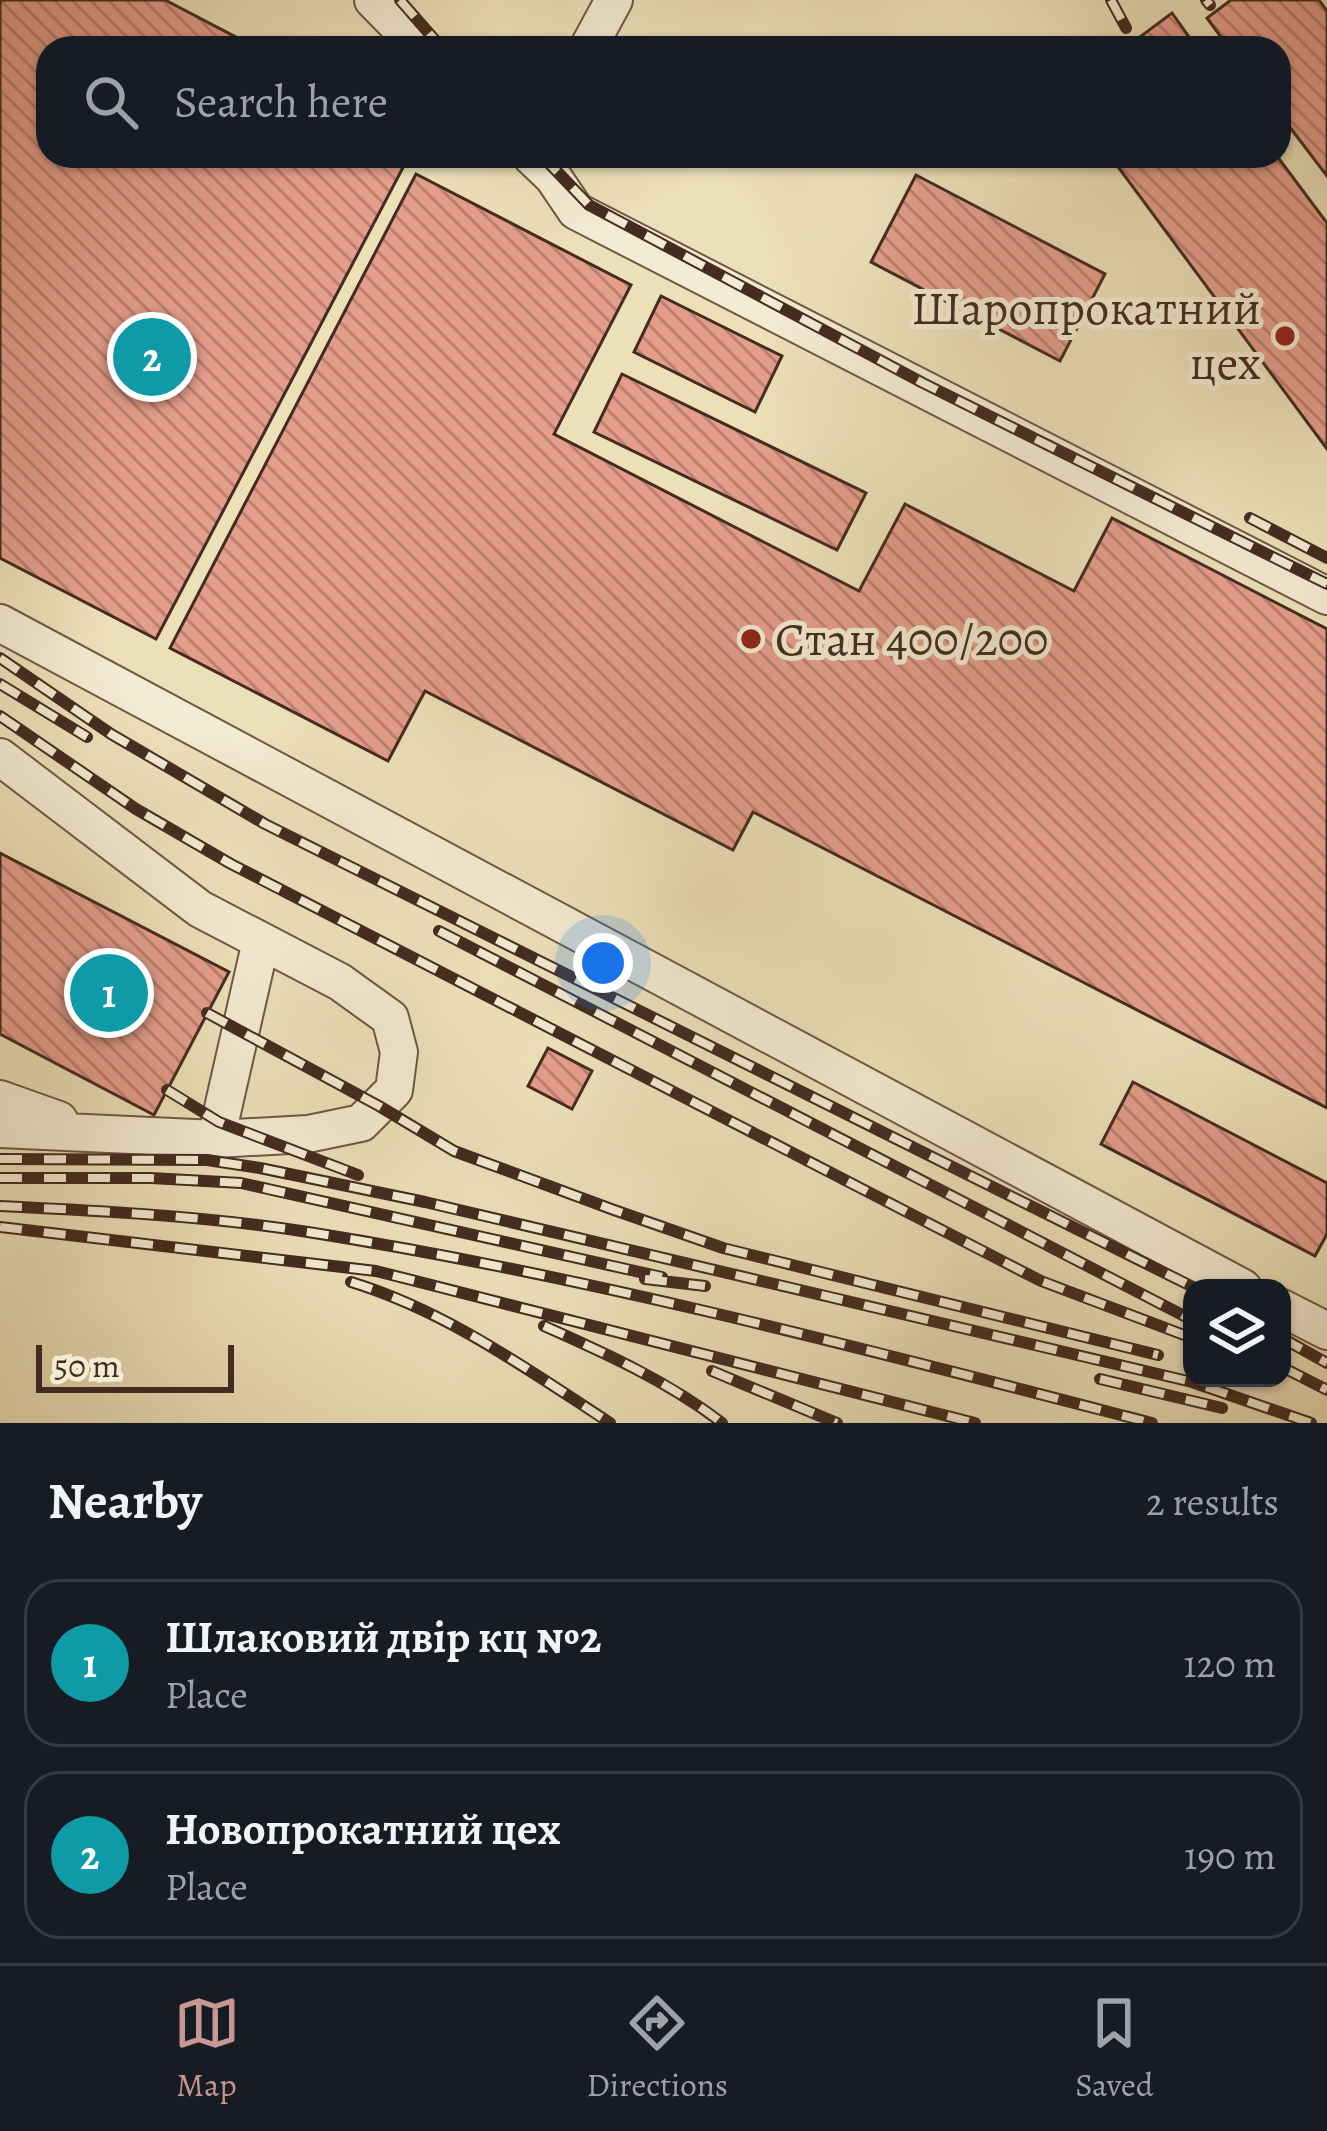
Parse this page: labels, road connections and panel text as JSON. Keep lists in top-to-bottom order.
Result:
{
  "places": ["Шаропрокатний цех", "Стан 400/200"],
  "scale_bar": "50 m",
  "page": {
    "search": "Search here",
    "pins": ["2", "1"],
    "scale": "50 m",
    "heading": ["Nearby", "2 results"],
    "list": [
      {
        "mark": "1",
        "name": "Шлаковий двір кц №2",
        "note": "Place",
        "value": "120 m"
      },
      {
        "mark": "2",
        "name": "Новопрокатний цех",
        "note": "Place",
        "value": "190 m"
      }
    ],
    "nav": ["Map", "Directions", "Saved"]
  }
}
